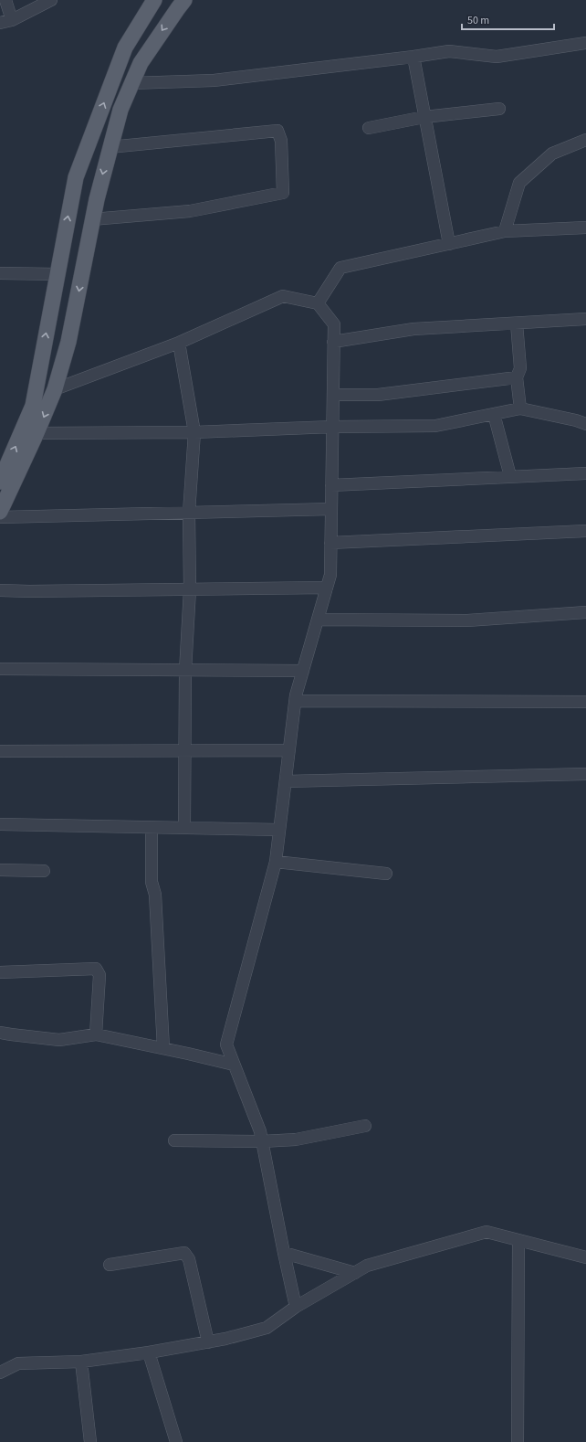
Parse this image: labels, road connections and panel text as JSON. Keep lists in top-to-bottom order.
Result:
{
  "scale_bar": "50 m"
}
